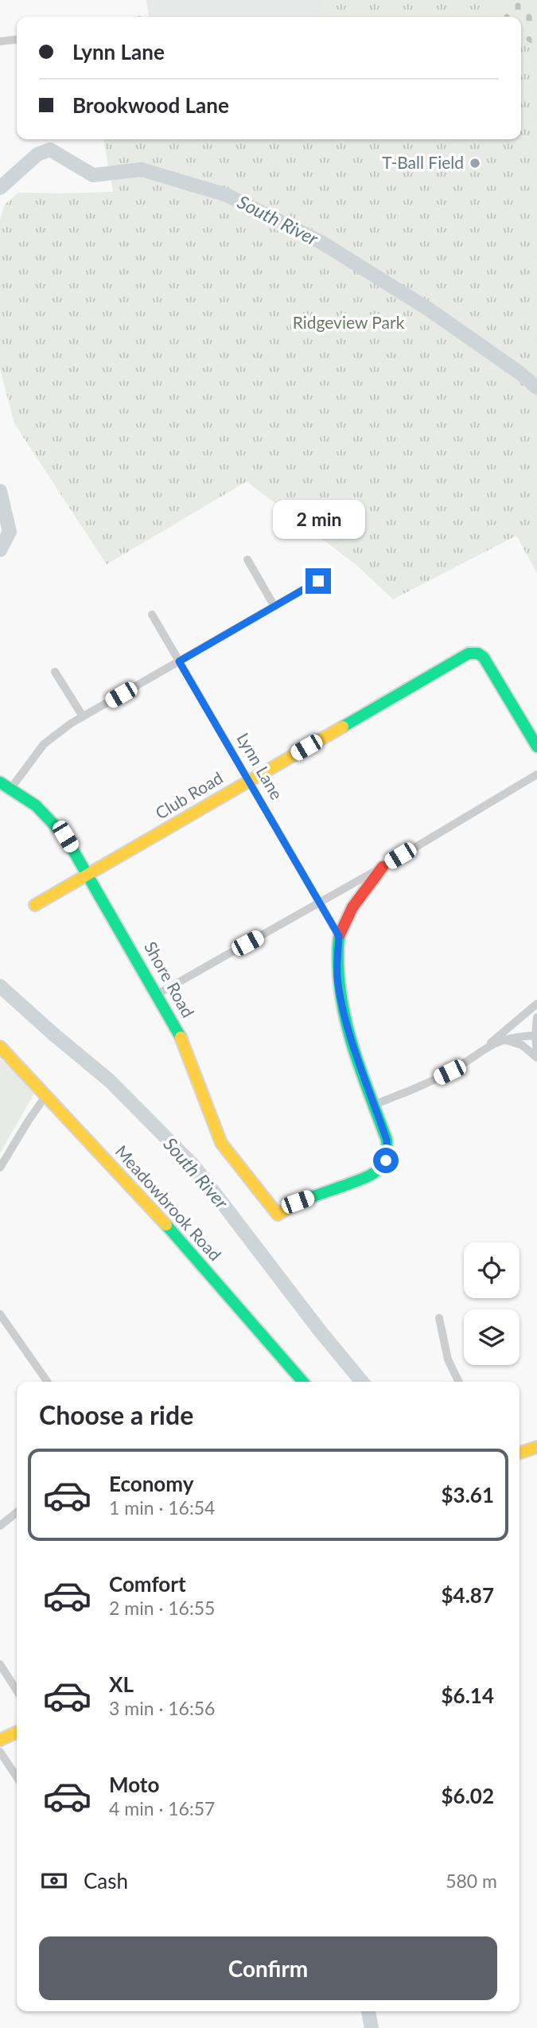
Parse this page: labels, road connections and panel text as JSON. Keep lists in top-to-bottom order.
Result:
{
  "streets": {
    "street": [
      "Lynn Lane",
      "Club Road",
      "Shore Road",
      "Meadowbrook Road"
    ]
  },
  "crossings": [
    ["Lynn Lane", "Club Road"],
    ["Club Road", "Shore Road"]
  ],
  "water": ["South River"],
  "parks": ["Ridgeview Park"],
  "places": ["T-Ball Field"],
  "page": {
    "banner": ["Lynn Lane", "Brookwood Lane"],
    "bubble": "2 min",
    "heading": "Choose a ride",
    "list": [
      {
        "name": "Economy",
        "note": "1 min · 16:54",
        "value": "$3.61"
      },
      {
        "name": "Comfort",
        "note": "2 min · 16:55",
        "value": "$4.87"
      },
      {
        "name": "XL",
        "note": "3 min · 16:56",
        "value": "$6.14"
      },
      {
        "name": "Moto",
        "note": "4 min · 16:57",
        "value": "$6.02"
      }
    ],
    "pay": ["Cash", "580 m"],
    "buttons": "Confirm"
  }
}
